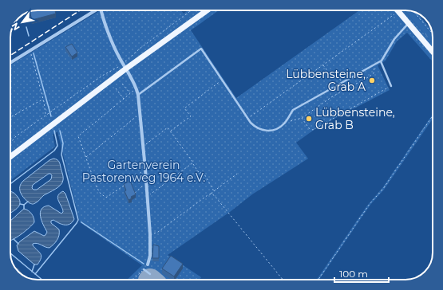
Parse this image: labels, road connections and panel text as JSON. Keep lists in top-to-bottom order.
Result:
{
  "parks": ["Gartenverein Pastorenweg 1964 e.V."],
  "places": ["Lübbensteine, Grab A", "Lübbensteine, Grab B"],
  "scale_bar": "100 m",
  "north": "bottom left"
}
